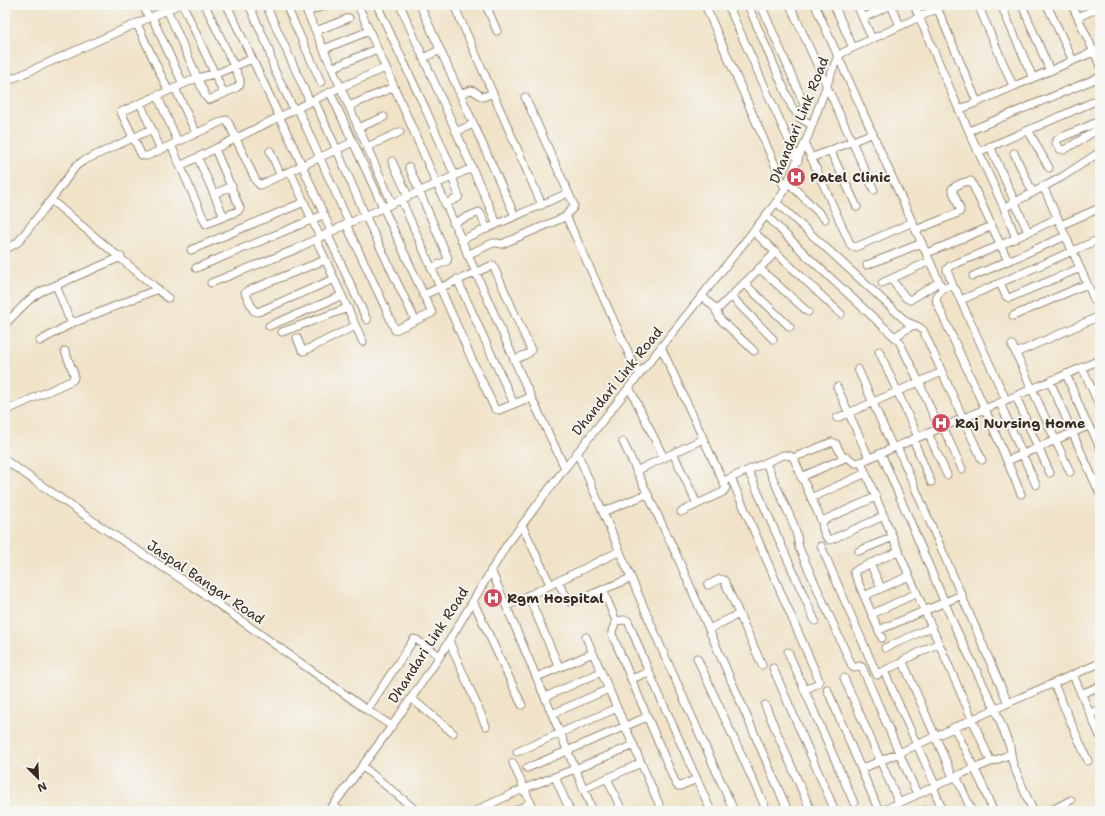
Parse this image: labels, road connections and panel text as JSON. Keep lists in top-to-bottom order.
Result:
{
  "streets": {
    "street": ["Dhandari Link Road", "Jaspal Bangar Road"]
  },
  "crossings": [
    ["Dhandari Link Road", "Jaspal Bangar Road"]
  ],
  "places": {
    "hospital": ["Patel Clinic", "Raj Nursing Home", "Rgm Hospital"]
  },
  "north": "bottom right"
}
